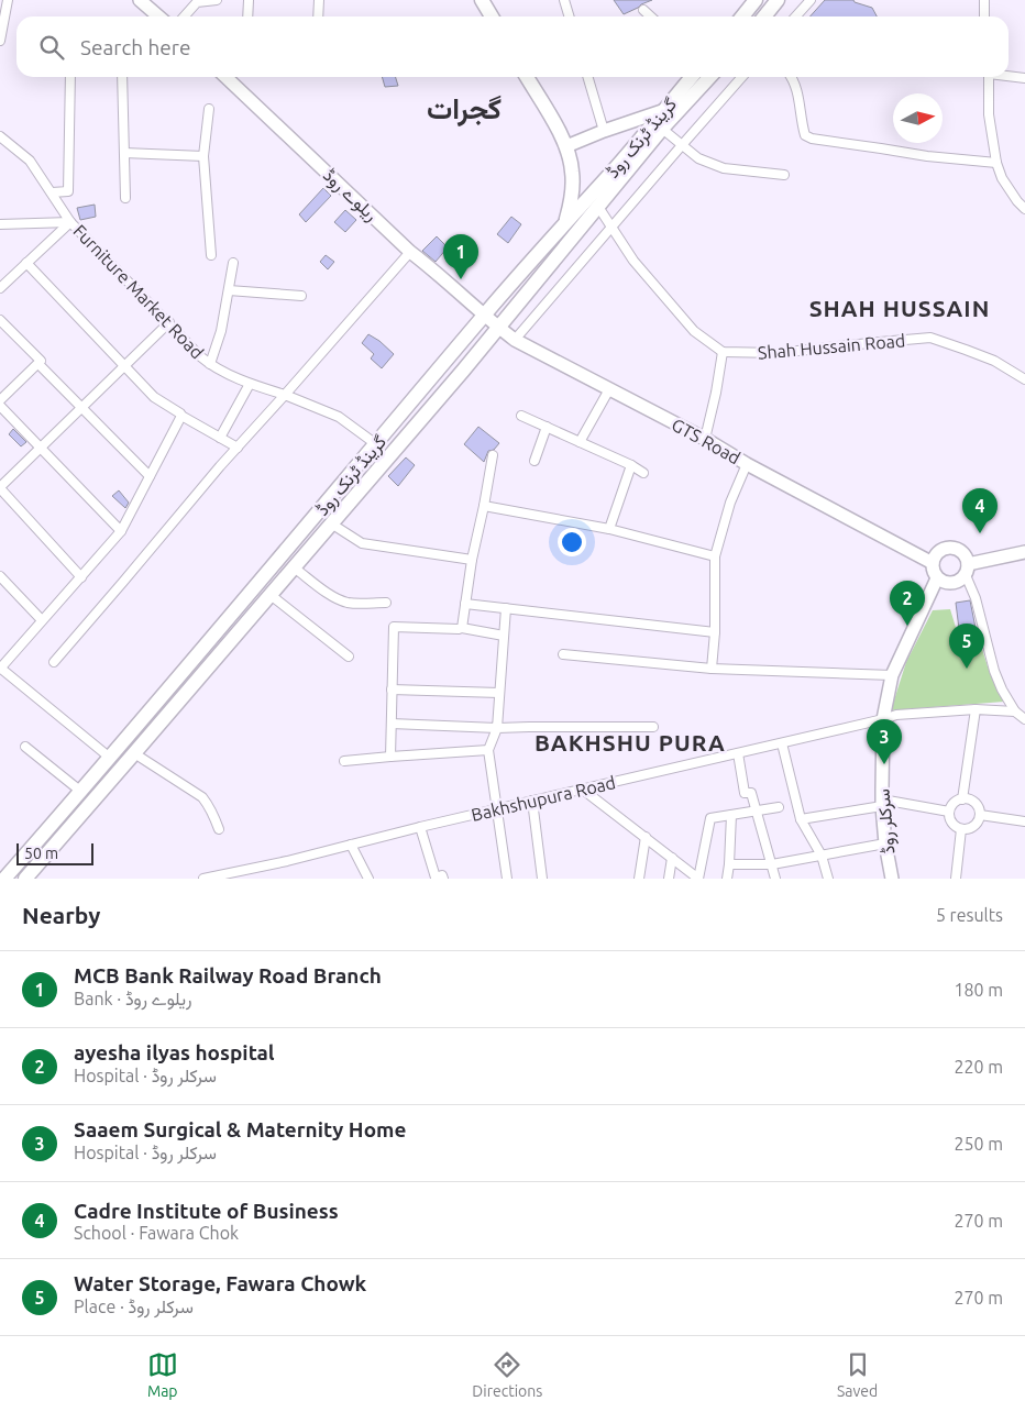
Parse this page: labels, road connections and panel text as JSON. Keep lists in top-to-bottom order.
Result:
{
  "streets": {
    "main road": [
      "گرینڈ ٹرنک روڈ",
      "ریلوے روڈ",
      "GTS Road",
      "سرکلر روڈ"
    ],
    "street": ["Furniture Market Road", "Shah Hussain Road", "Bakhshupura Road"]
  },
  "crossings": [
    ["گرینڈ ٹرنک روڈ", "ریلوے روڈ"],
    ["گرینڈ ٹرنک روڈ", "Furniture Market Road"],
    ["گرینڈ ٹرنک روڈ", "GTS Road"],
    ["ریلوے روڈ", "GTS Road"],
    ["GTS Road", "سرکلر روڈ"],
    ["Bakhshupura Road", "سرکلر روڈ"]
  ],
  "districts": ["گجرات", "SHAH HUSSAIN", "BAKHSHU PURA"],
  "scale_bar": "50 m",
  "north": "right",
  "page": {
    "search": "Search here",
    "pins": [
      "1",
      "4",
      "2",
      "5",
      "3"
    ],
    "scale": "50 m",
    "heading": ["Nearby", "5 results"],
    "list": [
      {
        "mark": "1",
        "name": "MCB Bank Railway Road Branch",
        "note": "Bank · ریلوے روڈ",
        "value": "180 m"
      },
      {
        "mark": "2",
        "name": "ayesha ilyas hospital",
        "note": "Hospital · سرکلر روڈ",
        "value": "220 m"
      },
      {
        "mark": "3",
        "name": "Saaem Surgical & Maternity Home",
        "note": "Hospital · سرکلر روڈ",
        "value": "250 m"
      },
      {
        "mark": "4",
        "name": "Cadre Institute of Business",
        "note": "School · Fawara Chok",
        "value": "270 m"
      },
      {
        "mark": "5",
        "name": "Water Storage, Fawara Chowk",
        "note": "Place · سرکلر روڈ",
        "value": "270 m"
      }
    ],
    "nav": ["Map", "Directions", "Saved"]
  }
}
